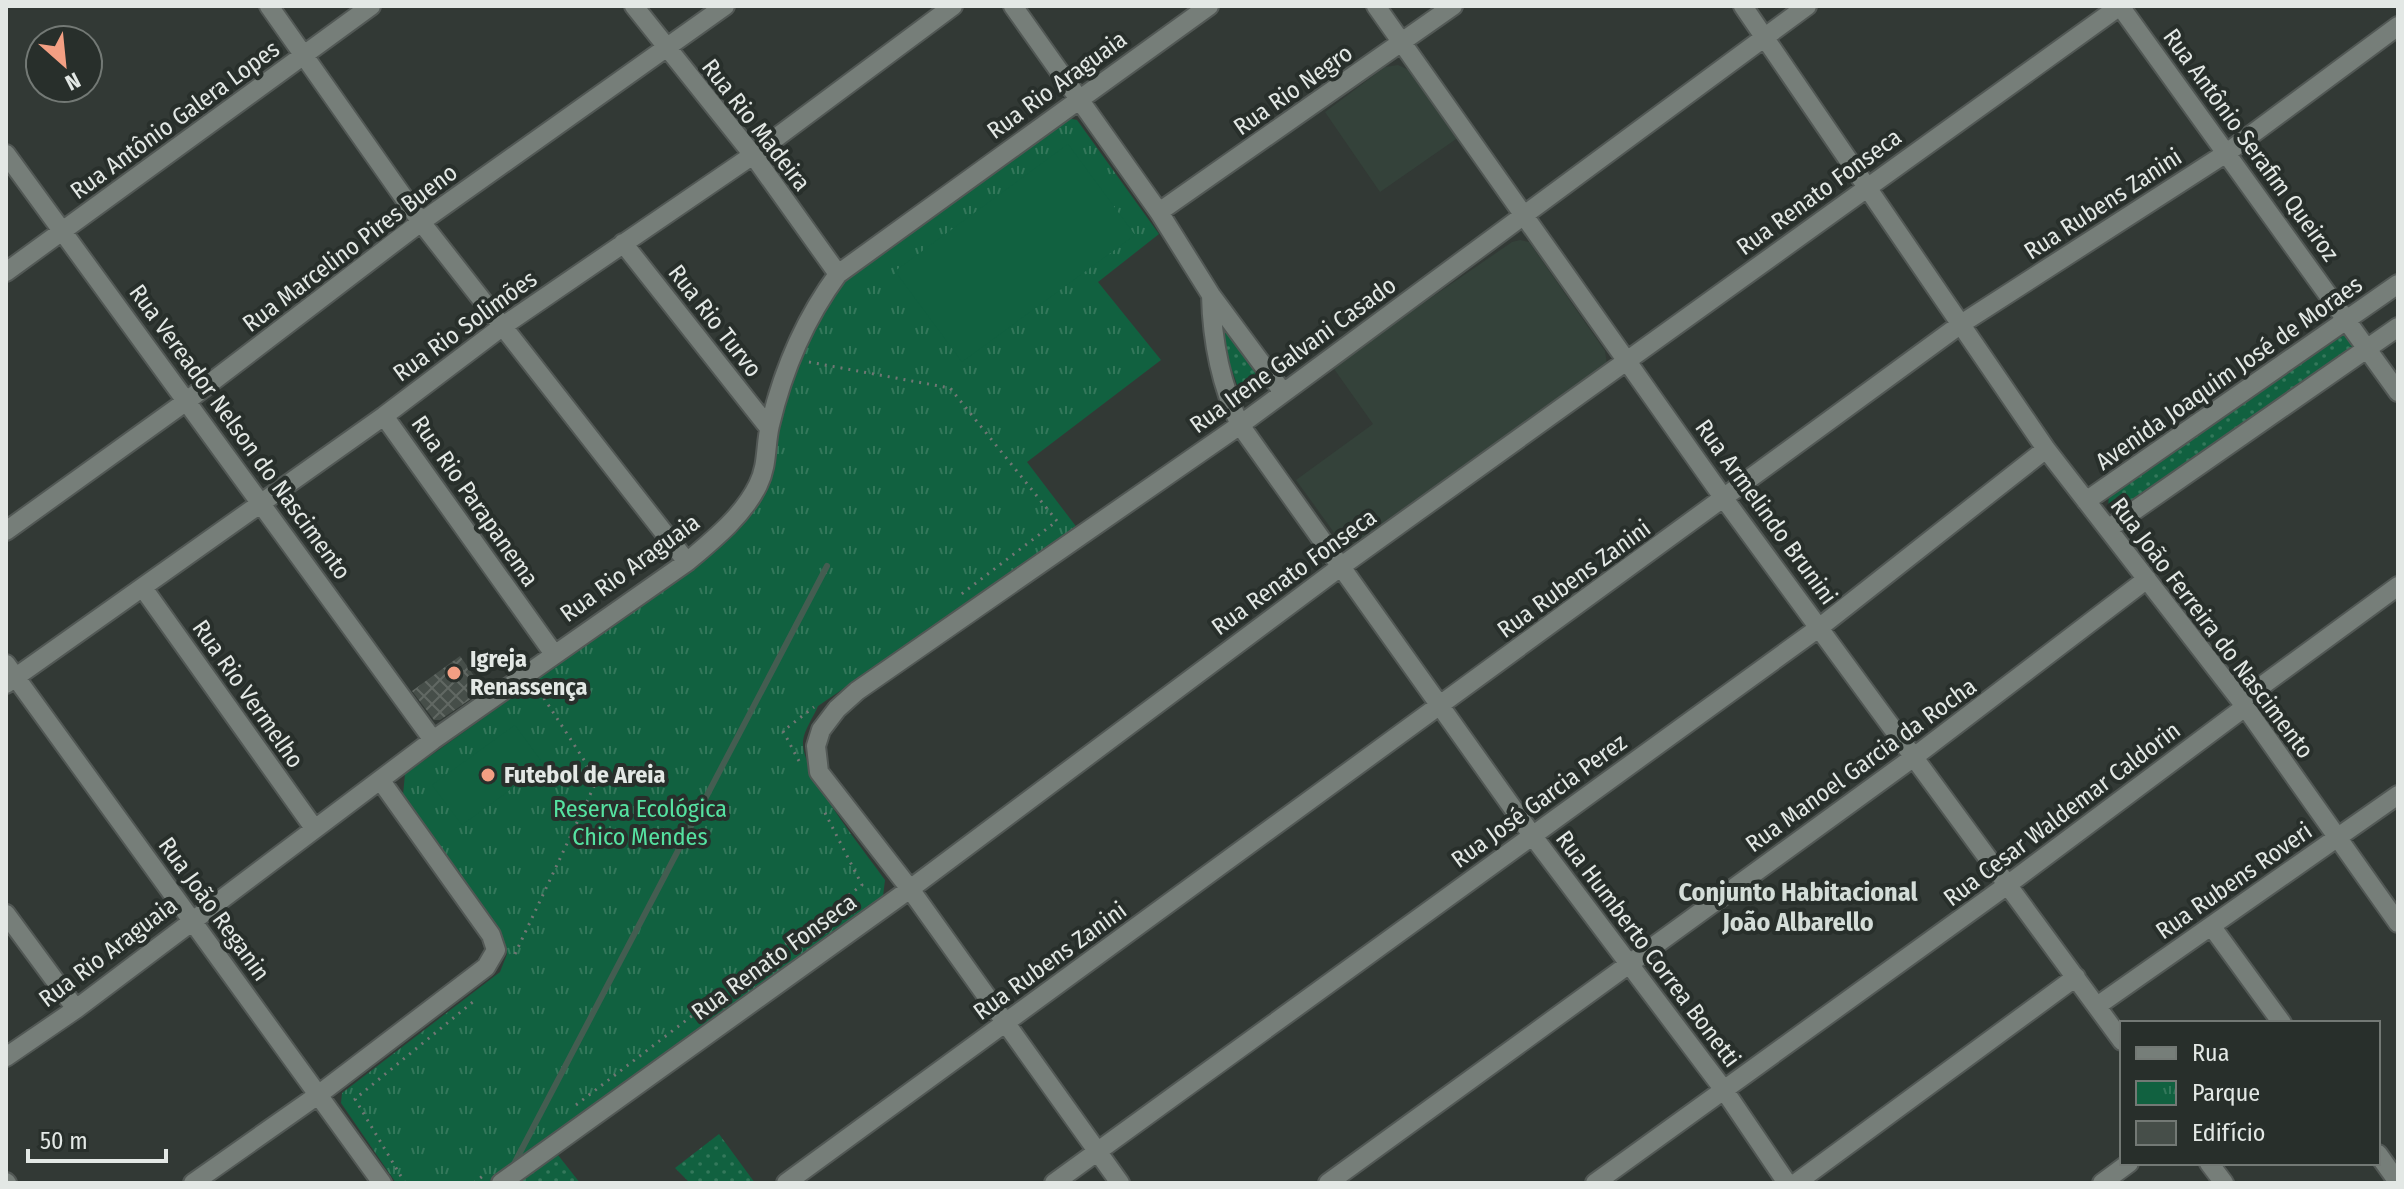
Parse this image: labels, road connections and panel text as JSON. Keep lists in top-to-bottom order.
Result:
{
  "streets": {
    "street": [
      "Rua Rio Araguaia",
      "Rua Rio Negro",
      "Rua Antônio Galera Lopes",
      "Rua Rio Madeira",
      "Rua Antônio Serafim Queiroz",
      "Rua Renato Fonseca",
      "Rua Rubens Zanini",
      "Rua Marcelino Pires Bueno",
      "Rua Rio Turvo",
      "Rua Rio Solimões",
      "Rua Irene Galvani Casado",
      "Avenida Joaquim José de Moraes",
      "Rua Vereador Nelson do Nascimento",
      "Rua Rio Parapanema",
      "Rua Armelindo Brunini",
      "Rua João Ferreira do Nascimento",
      "Rua Rio Vermelho",
      "Rua Manoel Garcia da Rocha",
      "Rua José Garcia Perez",
      "Rua Cesar Waldemar Caldorin",
      "Rua Rubens Roveri",
      "Rua João Reganin",
      "Rua Humberto Correa Bonetti"
    ]
  },
  "crossings": [
    ["Rua Rio Araguaia", "Rua Rio Madeira"],
    ["Rua Rio Araguaia", "Rua Rio Turvo"],
    ["Rua Rio Araguaia", "Rua Vereador Nelson do Nascimento"],
    ["Rua Rio Araguaia", "Rua Rio Parapanema"],
    ["Rua Rio Araguaia", "Rua Rio Vermelho"],
    ["Rua Rio Araguaia", "Rua João Reganin"],
    ["Rua Rio Araguaia", "Rua Humberto Correa Bonetti"],
    ["Rua Rio Negro", "Rua Armelindo Brunini"],
    ["Rua Rio Negro", "Rua Humberto Correa Bonetti"],
    ["Rua Antônio Galera Lopes", "Rua Vereador Nelson do Nascimento"],
    ["Rua Rio Madeira", "Rua Marcelino Pires Bueno"],
    ["Rua Rio Madeira", "Rua Rio Solimões"],
    ["Rua Antônio Serafim Queiroz", "Rua Renato Fonseca"],
    ["Rua Antônio Serafim Queiroz", "Rua Rubens Zanini"],
    ["Rua Antônio Serafim Queiroz", "Avenida Joaquim José de Moraes"],
    ["Rua Renato Fonseca", "Rua Irene Galvani Casado"],
    ["Rua Renato Fonseca", "Rua Armelindo Brunini"],
    ["Rua Renato Fonseca", "Rua João Ferreira do Nascimento"],
    ["Rua Renato Fonseca", "Rua Humberto Correa Bonetti"],
    ["Rua Rubens Zanini", "Rua Armelindo Brunini"],
    ["Rua Rubens Zanini", "Rua João Ferreira do Nascimento"],
    ["Rua Rubens Zanini", "Rua Humberto Correa Bonetti"],
    ["Rua Marcelino Pires Bueno", "Rua Vereador Nelson do Nascimento"],
    ["Rua Rio Turvo", "Rua Rio Solimões"],
    ["Rua Rio Solimões", "Rua Vereador Nelson do Nascimento"],
    ["Rua Rio Solimões", "Rua Rio Parapanema"],
    ["Rua Rio Solimões", "Rua Rio Vermelho"],
    ["Rua Rio Solimões", "Rua João Reganin"],
    ["Rua Irene Galvani Casado", "Rua Armelindo Brunini"],
    ["Rua Irene Galvani Casado", "Rua João Ferreira do Nascimento"],
    ["Rua Irene Galvani Casado", "Rua Humberto Correa Bonetti"],
    ["Avenida Joaquim José de Moraes", "Rua João Ferreira do Nascimento"],
    ["Rua Armelindo Brunini", "Rua Manoel Garcia da Rocha"],
    ["Rua Armelindo Brunini", "Rua José Garcia Perez"],
    ["Rua Armelindo Brunini", "Rua Cesar Waldemar Caldorin"],
    ["Rua Armelindo Brunini", "Rua Rubens Roveri"],
    ["Rua João Ferreira do Nascimento", "Rua Manoel Garcia da Rocha"],
    ["Rua João Ferreira do Nascimento", "Rua José Garcia Perez"],
    ["Rua João Ferreira do Nascimento", "Rua Cesar Waldemar Caldorin"],
    ["Rua João Ferreira do Nascimento", "Rua Rubens Roveri"],
    ["Rua Manoel Garcia da Rocha", "Rua Humberto Correa Bonetti"],
    ["Rua José Garcia Perez", "Rua Humberto Correa Bonetti"],
    ["Rua Cesar Waldemar Caldorin", "Rua Humberto Correa Bonetti"]
  ],
  "districts": ["Conjunto Habitacional João Albarello"],
  "parks": ["Reserva Ecológica Chico Mendes"],
  "places": ["Igreja Renassença", "Futebol de Areia"],
  "legend": ["Rua", "Parque", "Edifício"],
  "scale_bar": "50 m",
  "north": "bottom right"
}
